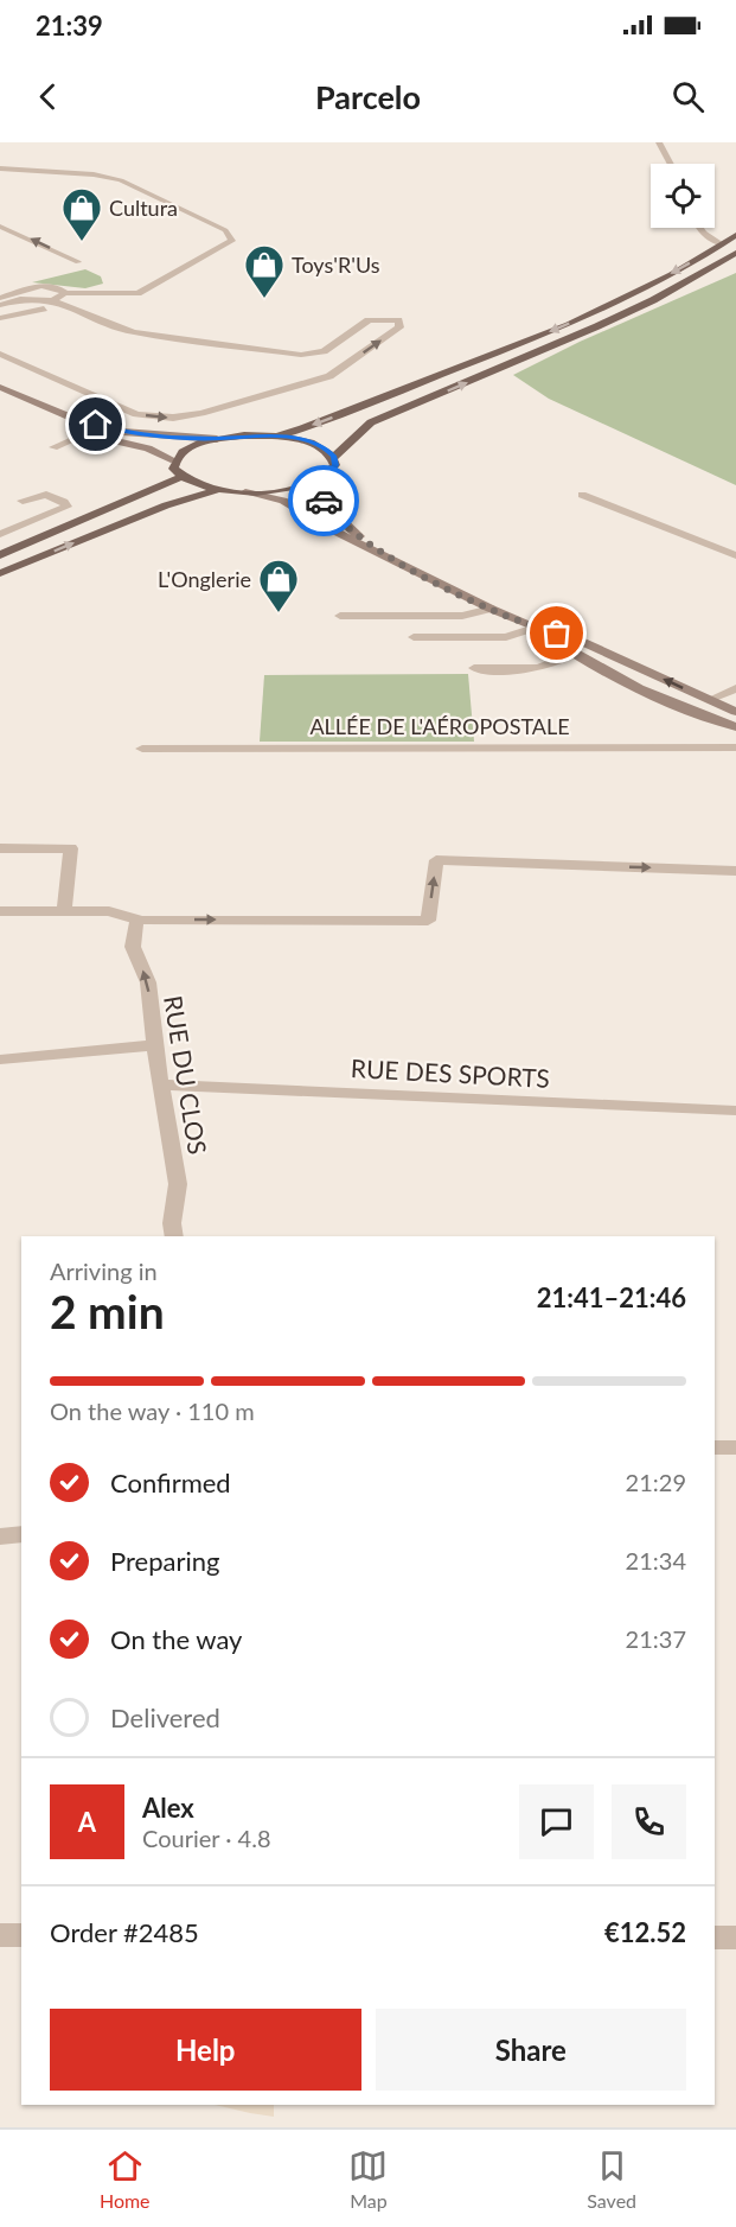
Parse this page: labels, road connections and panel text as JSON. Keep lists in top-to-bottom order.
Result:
{
  "streets": {
    "street": ["ALLÉE DE L'AÉROPOSTALE", "RUE DES SPORTS", "RUE DU CLOS"]
  },
  "crossings": [
    ["RUE DES SPORTS", "RUE DU CLOS"]
  ],
  "one_way": ["RUE DU CLOS"],
  "places": {
    "shop": ["Cultura", "Toys'R'Us", "L'Onglerie"]
  },
  "page": {
    "status": "21:39",
    "header": "Parcelo",
    "heading": ["2 min", "Arriving in", "21:41–21:46"],
    "panel": [
      "Alex",
      "Courier · 4.8",
      "Order #2485",
      "€12.52"
    ],
    "bar": "On the way · 110 m",
    "list": [
      ["Confirmed", "21:29"],
      ["Preparing", "21:34"],
      ["On the way", "21:37"],
      "Delivered"
    ],
    "round": "A",
    "buttons": ["Help", "Share"],
    "tabs": ["Home", "Map", "Saved"]
  }
}
